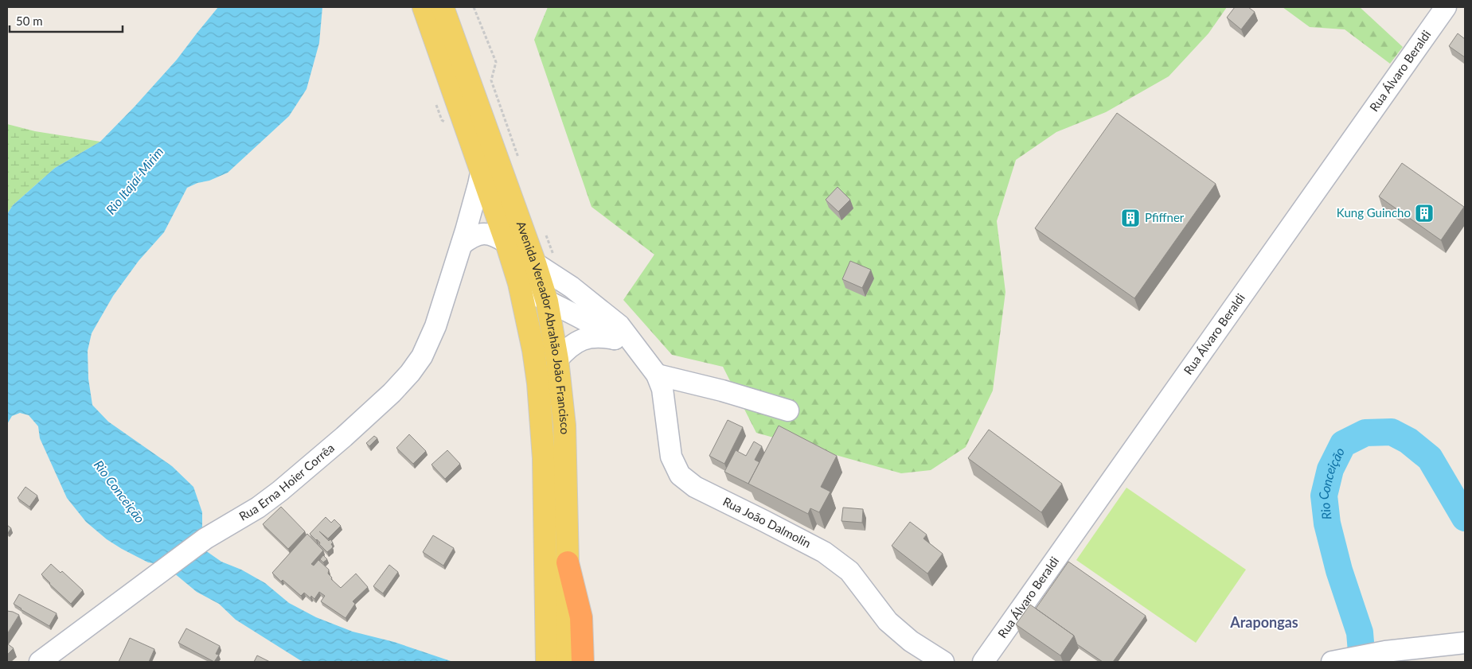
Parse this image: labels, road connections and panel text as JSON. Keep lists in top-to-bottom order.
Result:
{
  "streets": {
    "main road": ["Avenida Vereador Abrahão João Francisco"],
    "street": ["Rua Álvaro Beraldi", "Rua Erna Hoier Corrêa", "Rua João Dalmolin"]
  },
  "crossings": [
    ["Avenida Vereador Abrahão João Francisco", "Rua Erna Hoier Corrêa"],
    ["Avenida Vereador Abrahão João Francisco", "Rua João Dalmolin"]
  ],
  "districts": ["Arapongas"],
  "water": ["Rio Itajaí-Mirim", "Rio Conceição"],
  "places": {
    "building": ["Kung Guincho", "Pfiffner"]
  },
  "scale_bar": "50 m"
}
